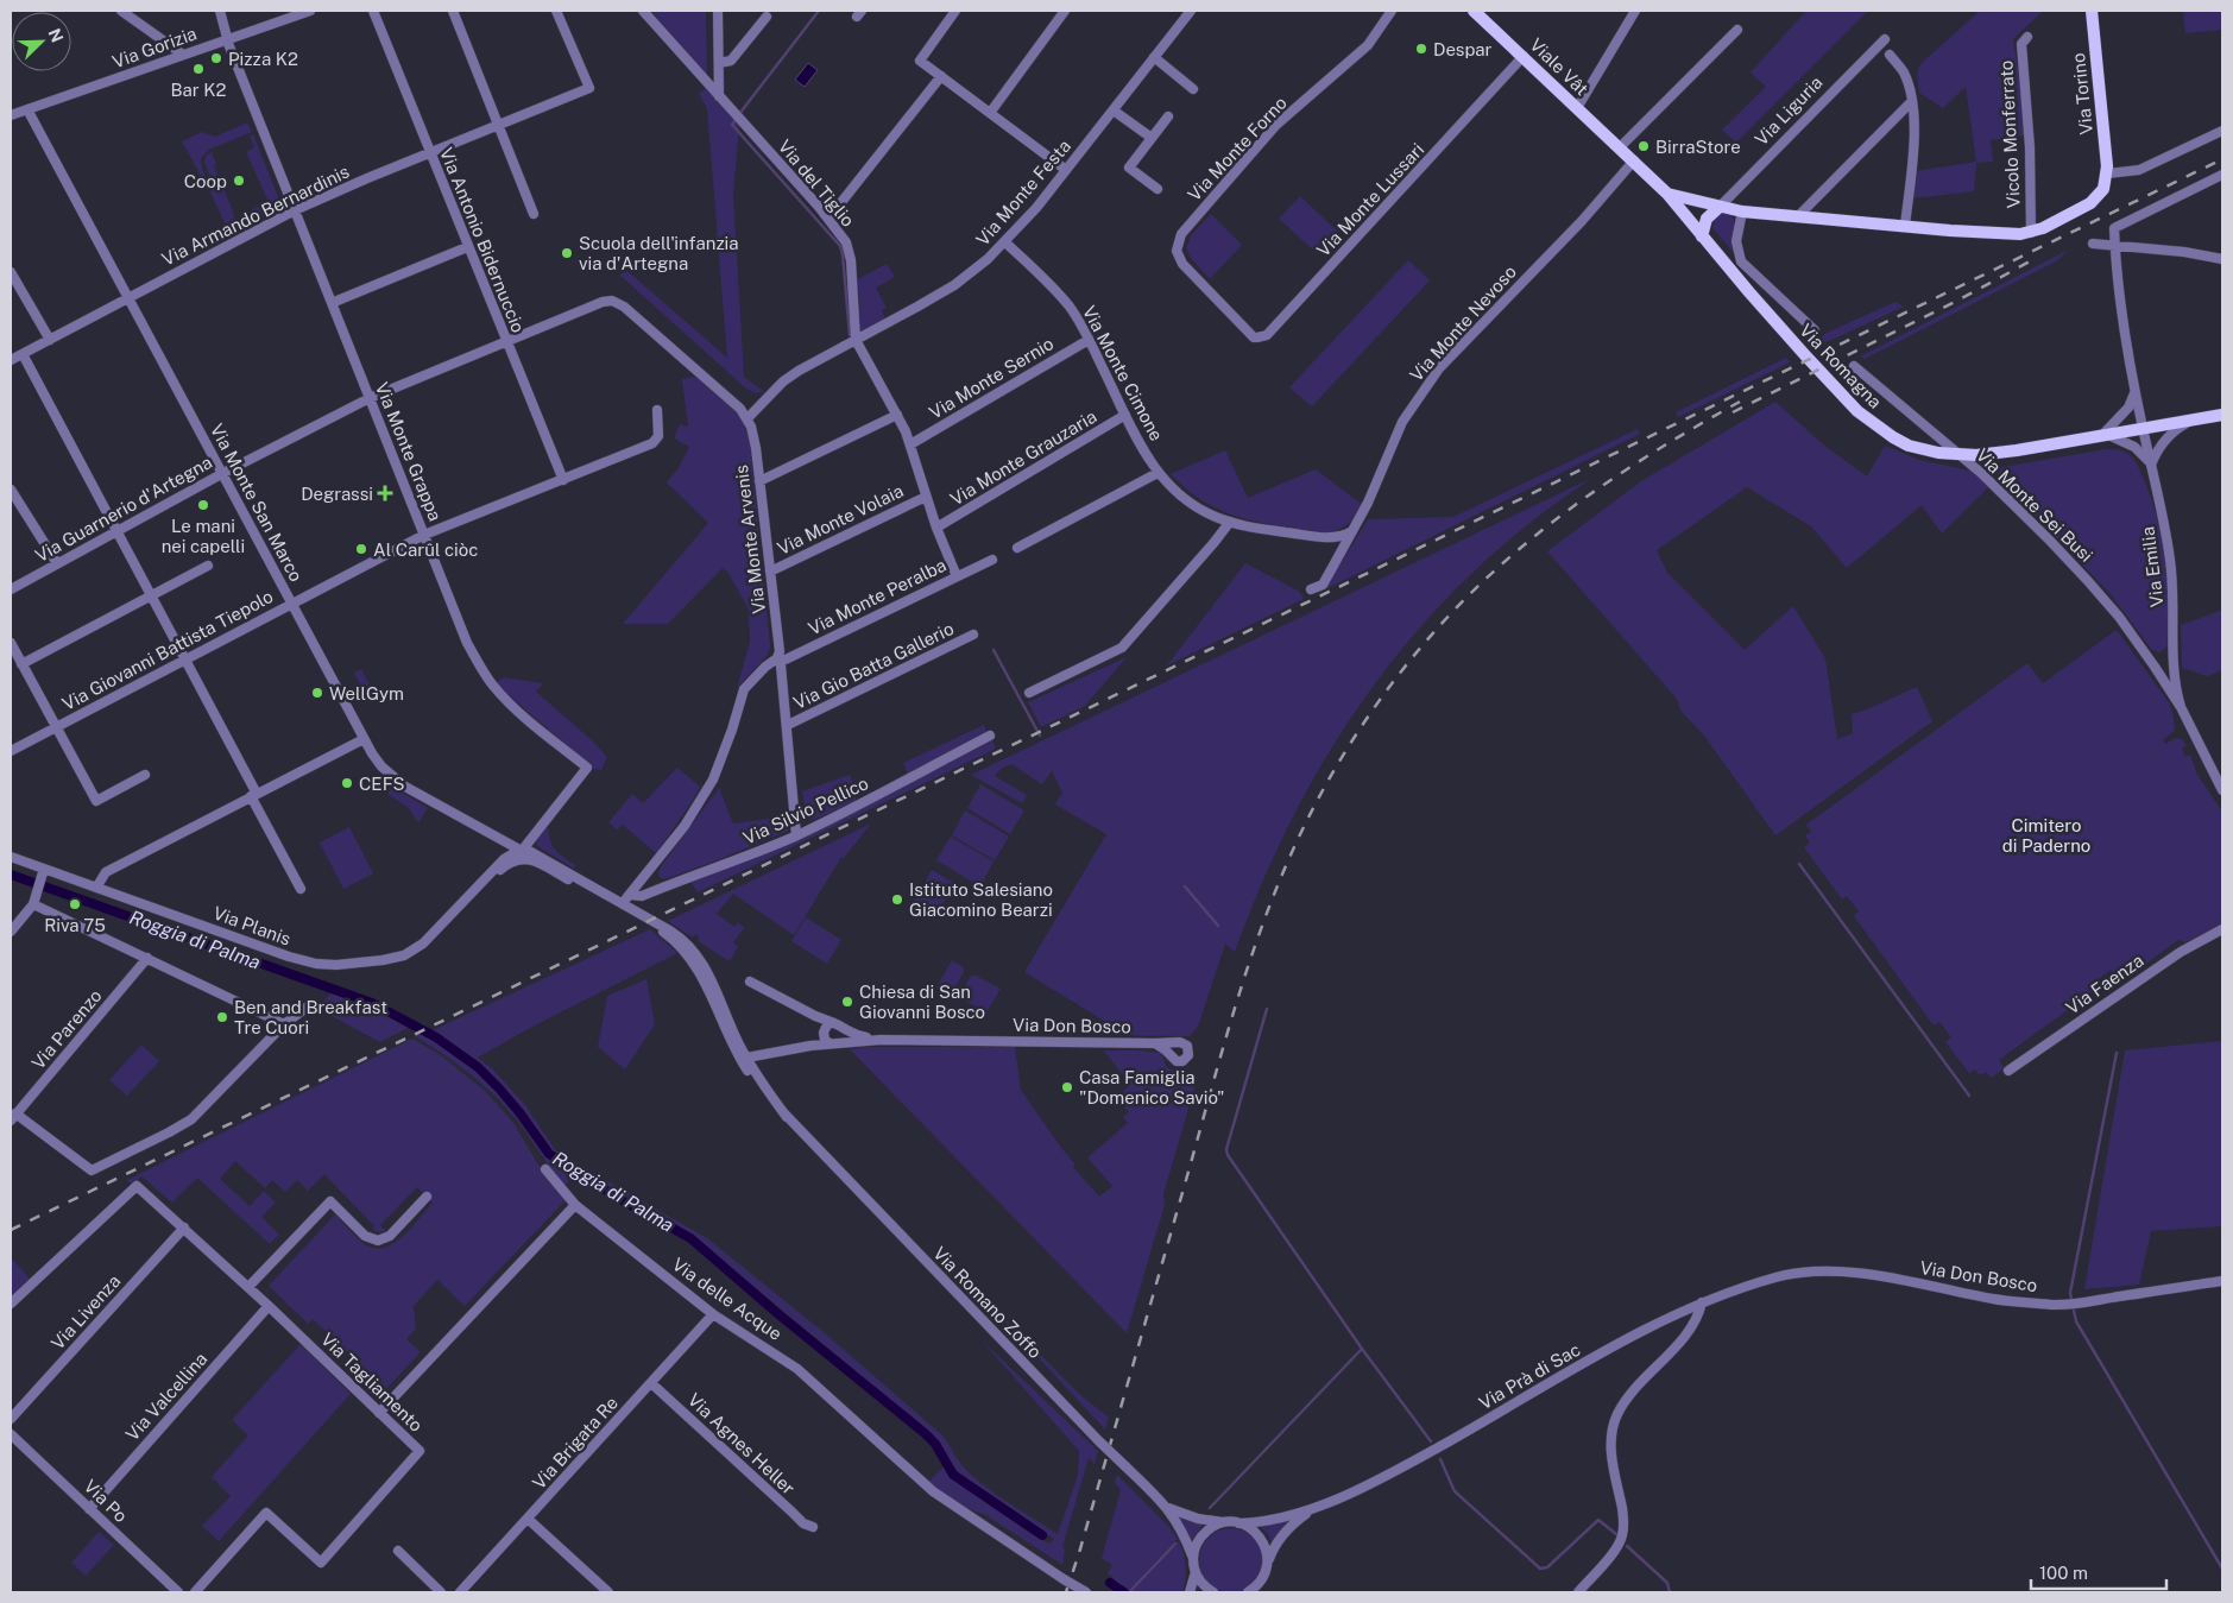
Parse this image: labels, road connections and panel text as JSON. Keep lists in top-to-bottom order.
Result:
{
  "streets": {
    "main road": [
      "Viale Vât",
      "Via Torino",
      "Via Liguria",
      "Via Romagna"
    ],
    "street": [
      "Via Gorizia",
      "Vicolo Monferrato",
      "Via Monte Forno",
      "Via del Tiglio",
      "Via Monte Festa",
      "Via Monte Lussari",
      "Via Armando Bernardinis",
      "Via Antonio Bidernuccio",
      "Via Monte Nevoso",
      "Via Monte Cimone",
      "Via Monte Sernio",
      "Via Monte Grappa",
      "Via Monte Grauzaria",
      "Via Monte San Marco",
      "Via Monte Sei Busi",
      "Via Guarnerio d'Artegna",
      "Via Monte Volaia",
      "Via Monte Arvenis",
      "Via Emilia",
      "Via Monte Peralba",
      "Via Giovanni Battista Tiepolo",
      "Via Gio Batta Gallerio",
      "Via Silvio Pellico",
      "Via Planis",
      "Via Faenza",
      "Via Don Bosco",
      "Via Parenzo",
      "Via delle Acque",
      "Via Romano Zoffo",
      "Via Livenza",
      "Via Prà di Sac",
      "Via Tagliamento",
      "Via Valcellina",
      "Via Brigata Re",
      "Via Agnes Heller",
      "Via Po"
    ]
  },
  "crossings": [
    ["Via Gorizia", "Via Monte Grappa"],
    ["Via Gorizia", "Via Monte San Marco"],
    ["Viale Vât", "Via Monte Lussari"],
    ["Viale Vât", "Via Monte Nevoso"],
    ["Viale Vât", "Via Romagna"],
    ["Via Liguria", "Via Romagna"],
    ["Via Monte Forno", "Via Monte Lussari"],
    ["Via del Tiglio", "Via Monte Festa"],
    ["Via del Tiglio", "Via Monte Sernio"],
    ["Via del Tiglio", "Via Monte Grauzaria"],
    ["Via del Tiglio", "Via Monte Volaia"],
    ["Via del Tiglio", "Via Monte Peralba"],
    ["Via Monte Festa", "Via Monte Cimone"],
    ["Via Monte Festa", "Via Guarnerio d'Artegna"],
    ["Via Monte Festa", "Via Monte Arvenis"],
    ["Via Armando Bernardinis", "Via Antonio Bidernuccio"],
    ["Via Armando Bernardinis", "Via Monte Grappa"],
    ["Via Armando Bernardinis", "Via Monte San Marco"],
    ["Via Antonio Bidernuccio", "Via Guarnerio d'Artegna"],
    ["Via Antonio Bidernuccio", "Via Giovanni Battista Tiepolo"],
    ["Via Monte Nevoso", "Via Monte Cimone"],
    ["Via Romagna", "Via Monte Sei Busi"],
    ["Via Romagna", "Via Emilia"],
    ["Via Monte Cimone", "Via Monte Sernio"],
    ["Via Monte Cimone", "Via Monte Grauzaria"],
    ["Via Monte Grappa", "Via Monte San Marco"],
    ["Via Monte Grappa", "Via Guarnerio d'Artegna"],
    ["Via Monte Grappa", "Via Giovanni Battista Tiepolo"],
    ["Via Monte Grappa", "Via Planis"],
    ["Via Monte San Marco", "Via Guarnerio d'Artegna"],
    ["Via Monte San Marco", "Via Giovanni Battista Tiepolo"],
    ["Via Monte San Marco", "Via Planis"],
    ["Via Monte Sei Busi", "Via Emilia"],
    ["Via Guarnerio d'Artegna", "Via Monte Arvenis"],
    ["Via Monte Volaia", "Via Monte Arvenis"],
    ["Via Monte Arvenis", "Via Monte Peralba"],
    ["Via Monte Arvenis", "Via Gio Batta Gallerio"],
    ["Via Monte Arvenis", "Via Silvio Pellico"],
    ["Via Don Bosco", "Via Romano Zoffo"],
    ["Via Don Bosco", "Via Prà di Sac"],
    ["Via delle Acque", "Via Brigata Re"],
    ["Via Romano Zoffo", "Via Prà di Sac"],
    ["Via Livenza", "Via Tagliamento"],
    ["Via Tagliamento", "Via Valcellina"],
    ["Via Valcellina", "Via Po"],
    ["Via Brigata Re", "Via Agnes Heller"]
  ],
  "water": ["Roggia di Palma"],
  "parks": ["Cimitero di Paderno"],
  "places": {
    "other": [
      "Despar",
      "Pizza K2",
      "Bar K2",
      "BirraStore",
      "Coop",
      "Scuola dell'infanzia via d'Artegna",
      "Le mani nei capelli",
      "Al Carûl ciòc",
      "WellGym",
      "CEFS",
      "Istituto Salesiano Giacomino Bearzi",
      "Riva 75",
      "Chiesa di San Giovanni Bosco",
      "Ben and Breakfast Tre Cuori",
      "Casa Famiglia \"Domenico Savio\""
    ],
    "health": ["Degrassi"]
  },
  "scale_bar": "100 m",
  "north": "top right"
}
